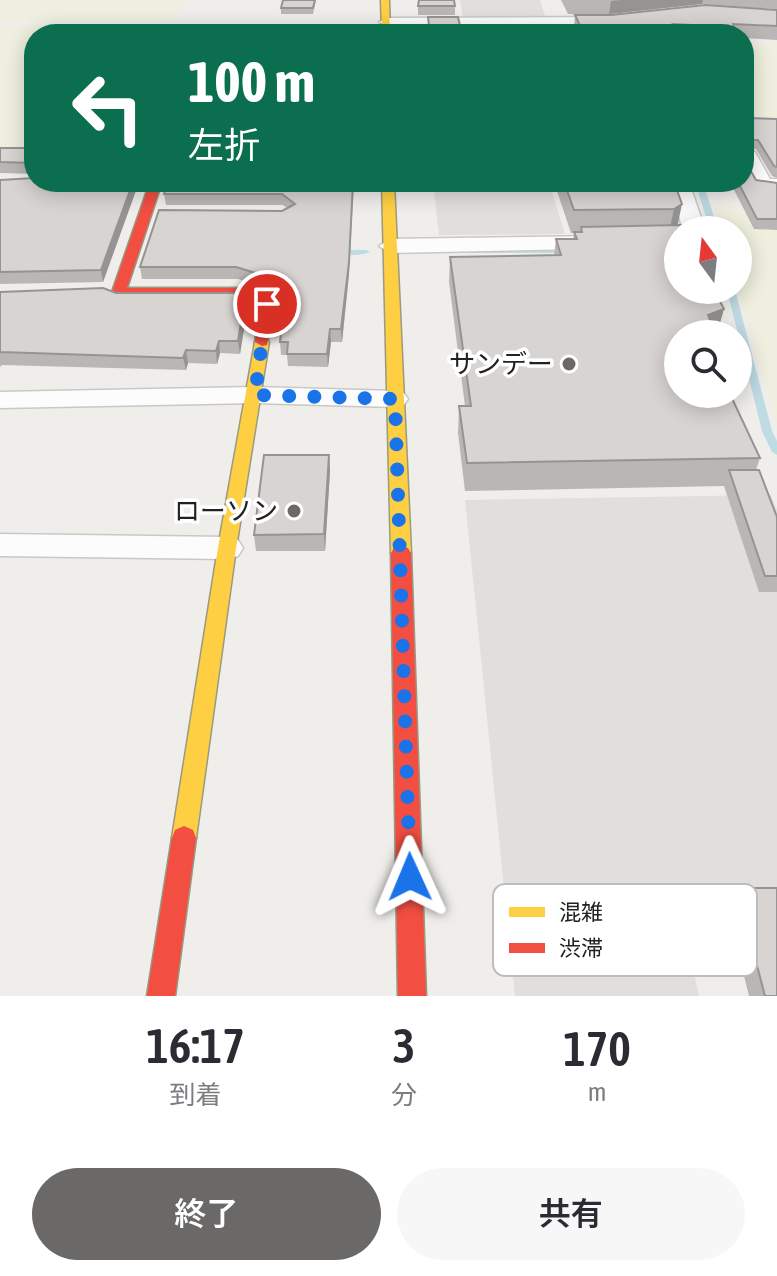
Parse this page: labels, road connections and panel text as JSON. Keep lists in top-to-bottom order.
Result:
{
  "places": ["サンデー", "ローソン"],
  "legend": ["混雑", "渋滞"],
  "north": "top",
  "page": {
    "turn": ["100 m", "左折"],
    "eta": [
      "16:17",
      "到着",
      "3",
      "分",
      "170",
      "m"
    ],
    "buttons": ["終了", "共有"]
  }
}
